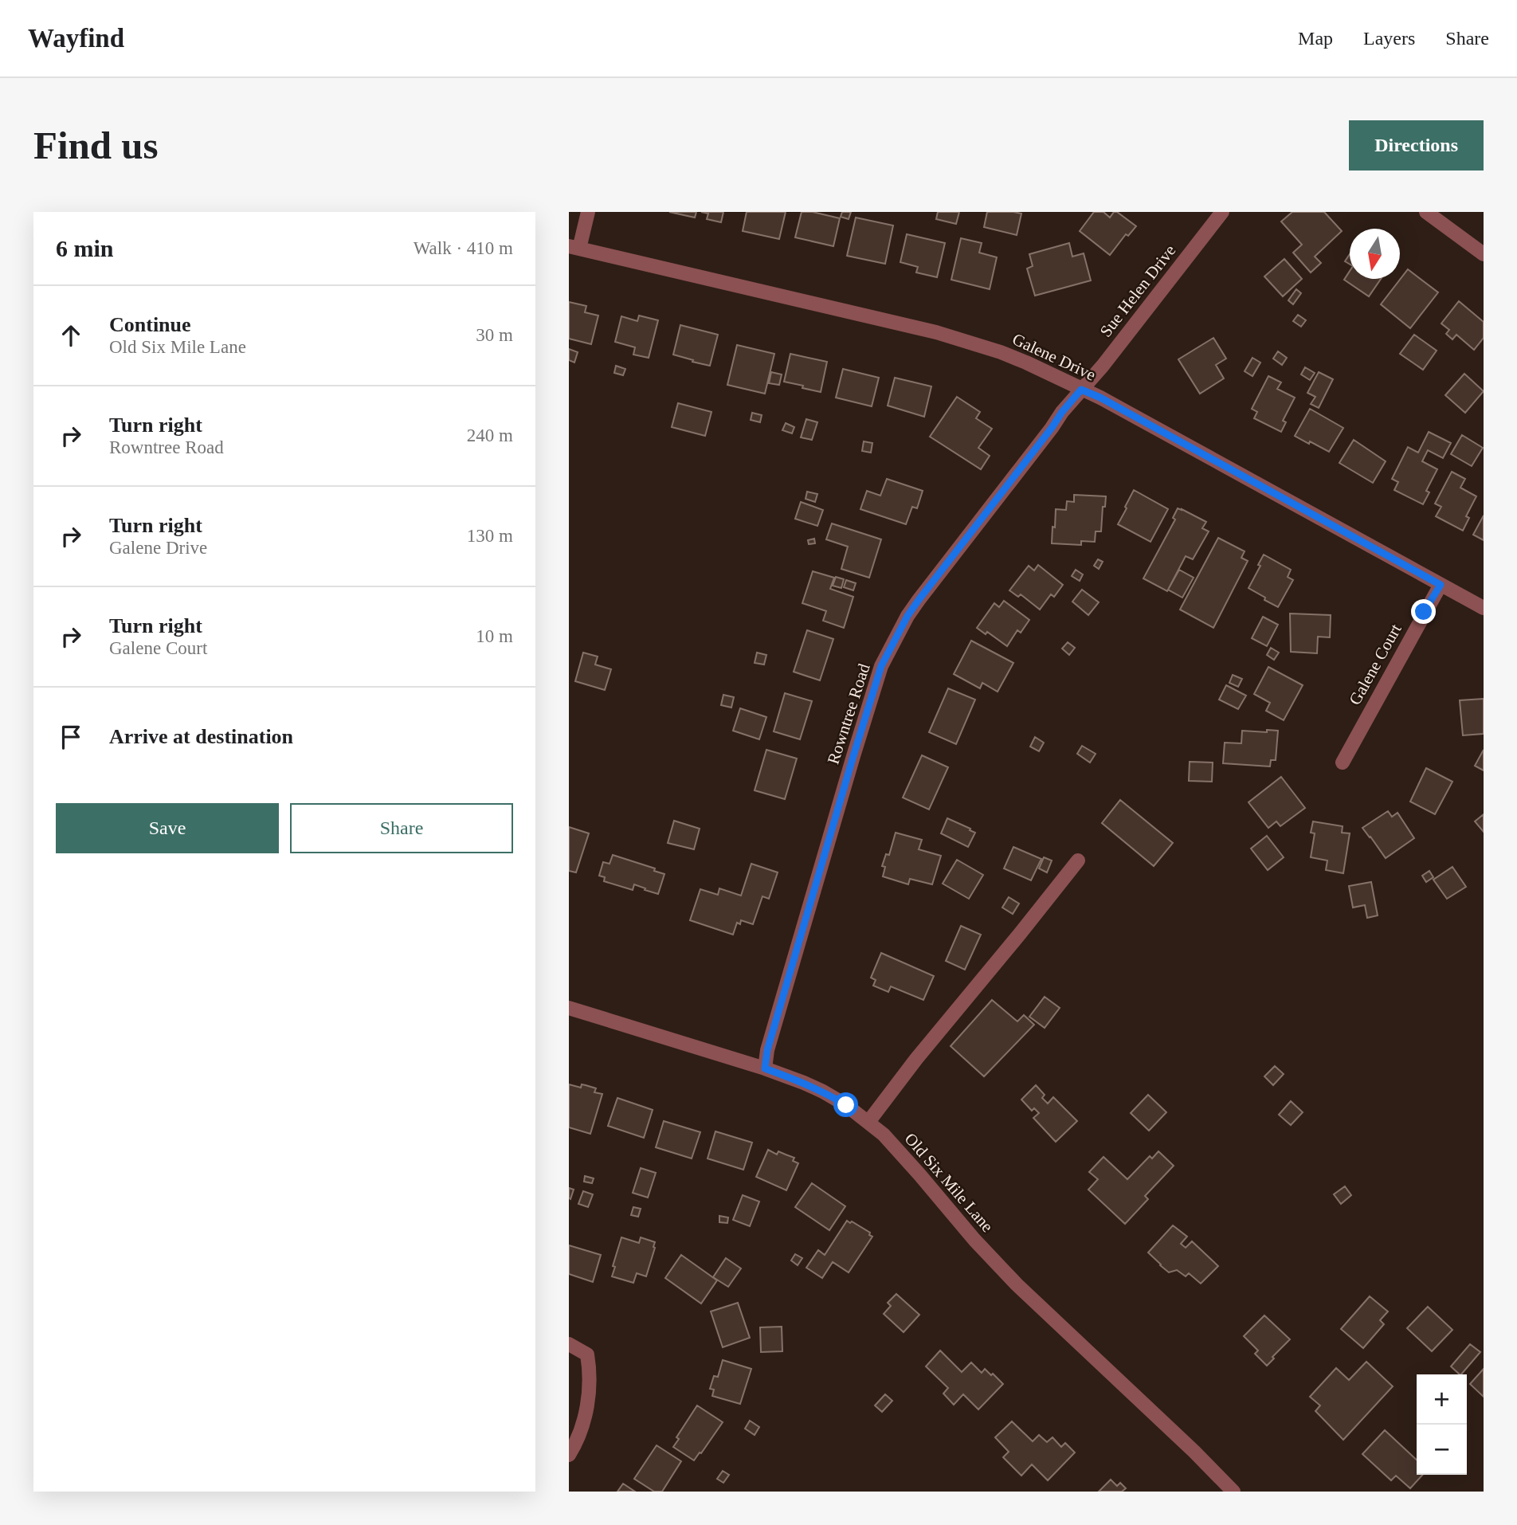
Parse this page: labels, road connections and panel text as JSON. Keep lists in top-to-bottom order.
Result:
{
  "streets": {
    "street": [
      "Sue Helen Drive",
      "Galene Drive",
      "Galene Court",
      "Rowntree Road",
      "Old Six Mile Lane"
    ]
  },
  "crossings": [
    ["Sue Helen Drive", "Galene Drive"],
    ["Sue Helen Drive", "Rowntree Road"],
    ["Galene Drive", "Galene Court"],
    ["Galene Drive", "Rowntree Road"],
    ["Rowntree Road", "Old Six Mile Lane"]
  ],
  "north": "bottom",
  "page": {
    "header": "Wayfind",
    "nav": ["Map", "Layers", "Share"],
    "buttons": [
      "Directions",
      ["Save", "Share"]
    ],
    "title": "Find us",
    "heading": ["6 min", "Walk · 410 m"],
    "list": [
      ["Continue", "Old Six Mile Lane", "30 m"],
      ["Turn right", "Rowntree Road", "240 m"],
      ["Turn right", "Galene Drive", "130 m"],
      ["Turn right", "Galene Court", "10 m"],
      "Arrive at destination"
    ],
    "map_buttons": ["+", "−"]
  }
}
